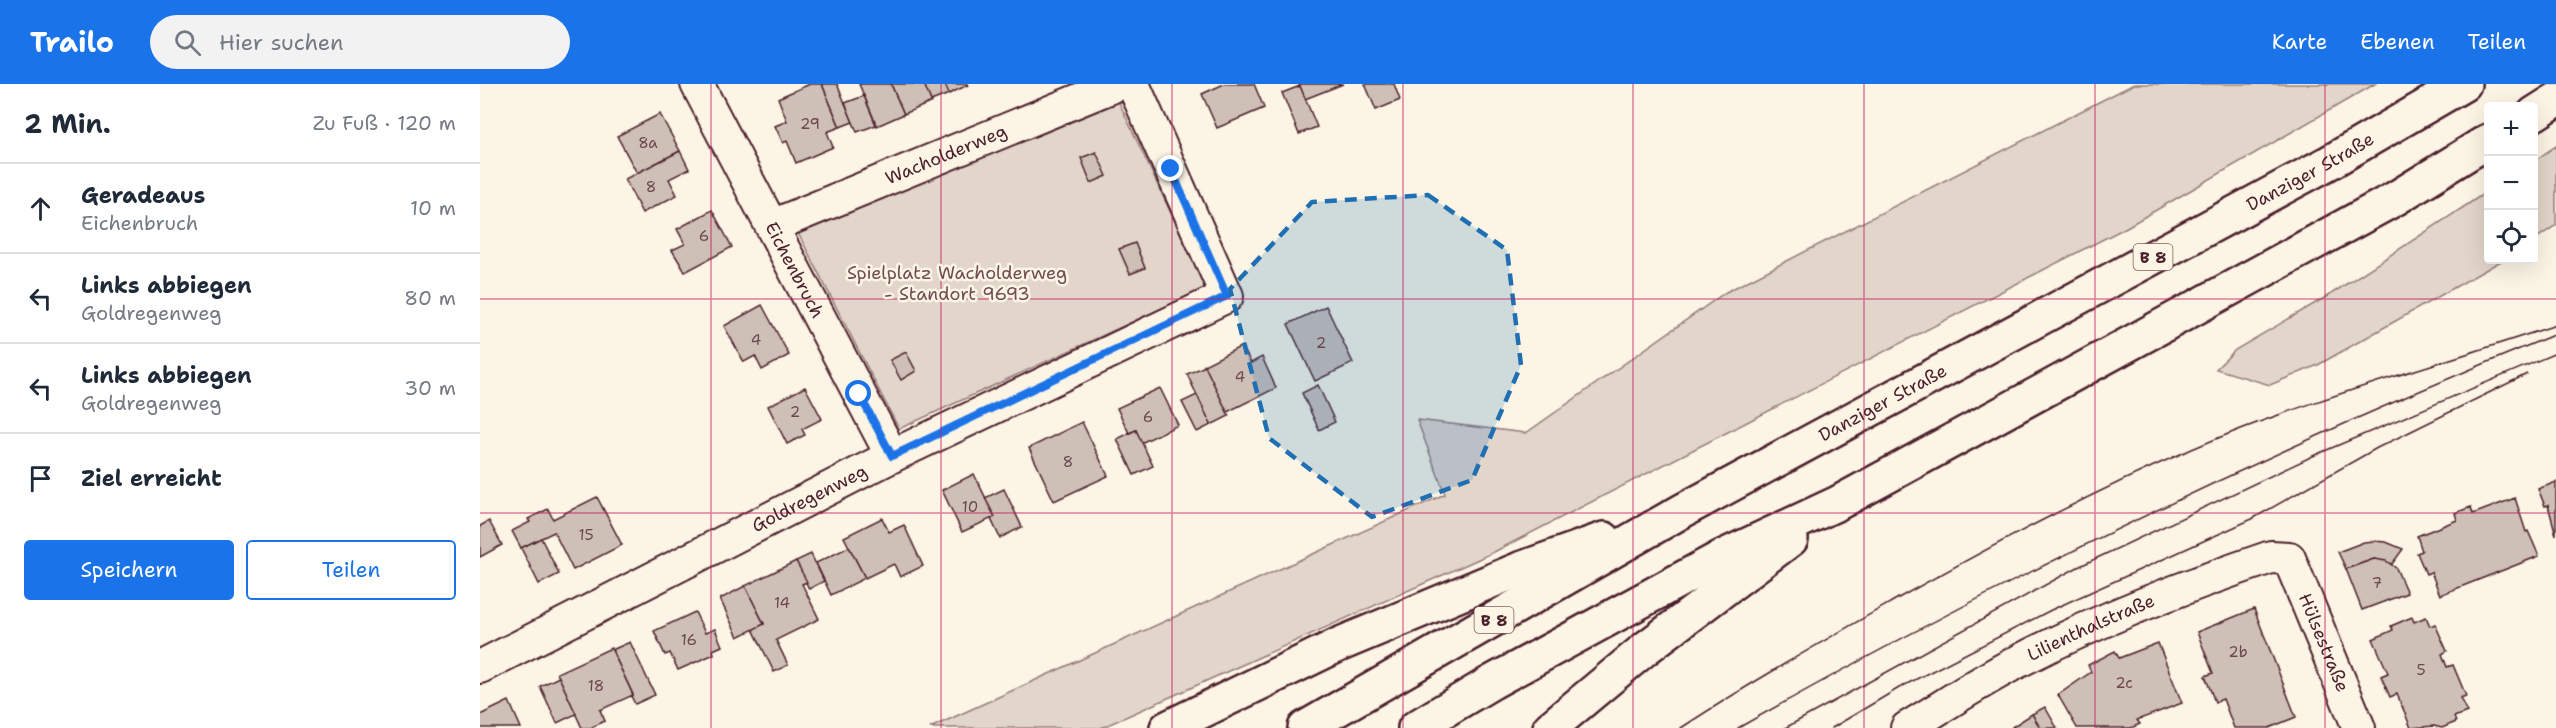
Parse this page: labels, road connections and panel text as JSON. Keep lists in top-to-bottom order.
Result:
{
  "streets": {
    "highway": ["Danziger Straße", "B 8"],
    "street": [
      "Wacholderweg",
      "Eichenbruch",
      "Goldregenweg",
      "Lilienthalstraße",
      "Hülsestraße"
    ]
  },
  "crossings": [
    ["Wacholderweg", "Eichenbruch"],
    ["Eichenbruch", "Goldregenweg"],
    ["Lilienthalstraße", "Hülsestraße"]
  ],
  "parks": ["Spielplatz Wacholderweg - Standort 9693"],
  "house_numbers": [
    "29",
    "8a",
    "8",
    "6",
    "4",
    "2",
    "4",
    "2",
    "6",
    "8",
    "10",
    "15",
    "7",
    "14",
    "16",
    "2b",
    "5",
    "2c",
    "18"
  ],
  "page": {
    "header": "Trailo",
    "search": "Hier suchen",
    "nav": ["Karte", "Ebenen", "Teilen"],
    "heading": ["2 Min.", "Zu Fuß · 120 m"],
    "map_buttons": ["+", "−"],
    "list": [
      ["Geradeaus", "Eichenbruch", "10 m"],
      ["Links abbiegen", "Goldregenweg", "80 m"],
      ["Links abbiegen", "Goldregenweg", "30 m"],
      "Ziel erreicht"
    ],
    "buttons": ["Speichern", "Teilen"]
  }
}
